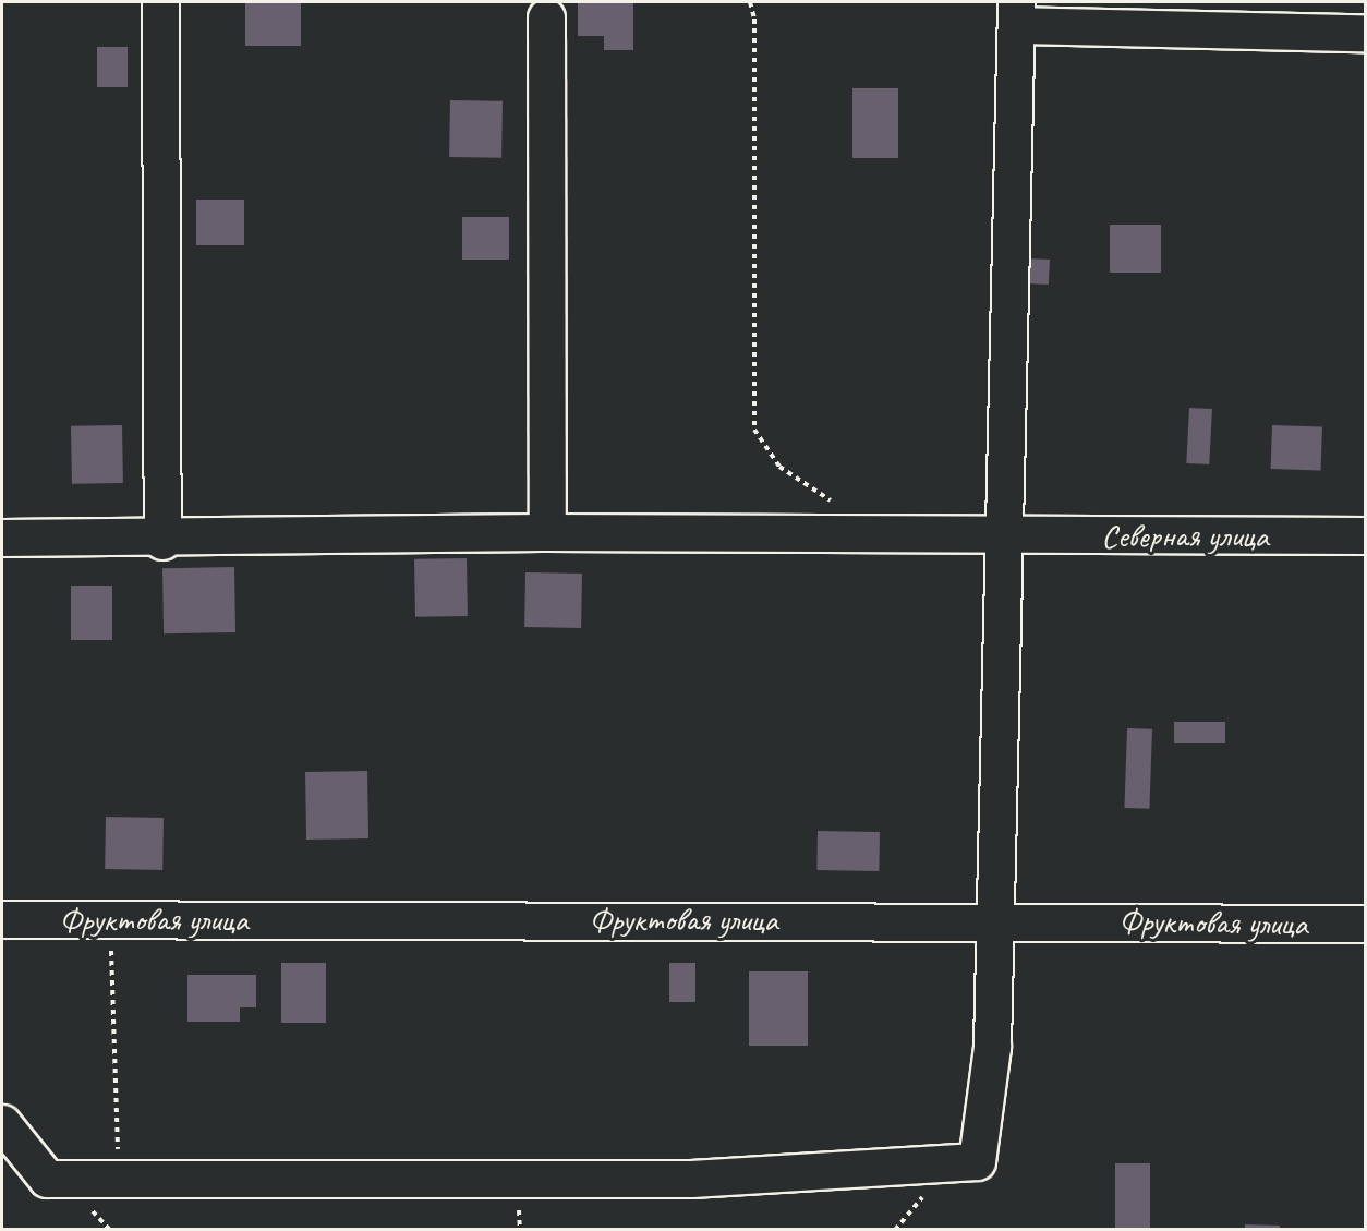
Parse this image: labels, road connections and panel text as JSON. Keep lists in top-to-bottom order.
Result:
{
  "streets": {
    "street": ["Северная улица", "Фруктовая улица"]
  }
}
